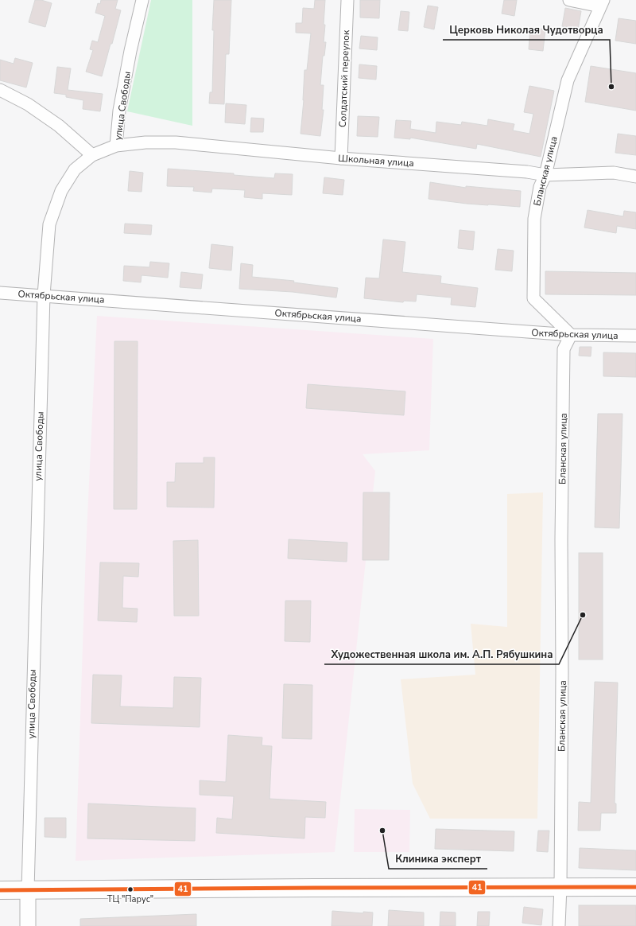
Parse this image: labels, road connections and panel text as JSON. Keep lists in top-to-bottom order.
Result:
{
  "streets": {
    "main road": ["улица Свободы"],
    "street": [
      "Солдатский переулок",
      "Школьная улица",
      "Бланская улица",
      "Октябрьская улица"
    ]
  },
  "crossings": [
    ["Солдатский переулок", "Школьная улица"],
    ["улица Свободы", "Школьная улица"],
    ["улица Свободы", "Октябрьская улица"],
    ["Школьная улица", "Бланская улица"],
    ["Бланская улица", "Октябрьская улица"]
  ],
  "places": [
    "Церковь Николая Чудотворца",
    "Художественная школа им. А.П. Рябушкина",
    "Клиника эксперт",
    "ТЦ \"Парус\""
  ],
  "lines": ["transit line 41"]
}
